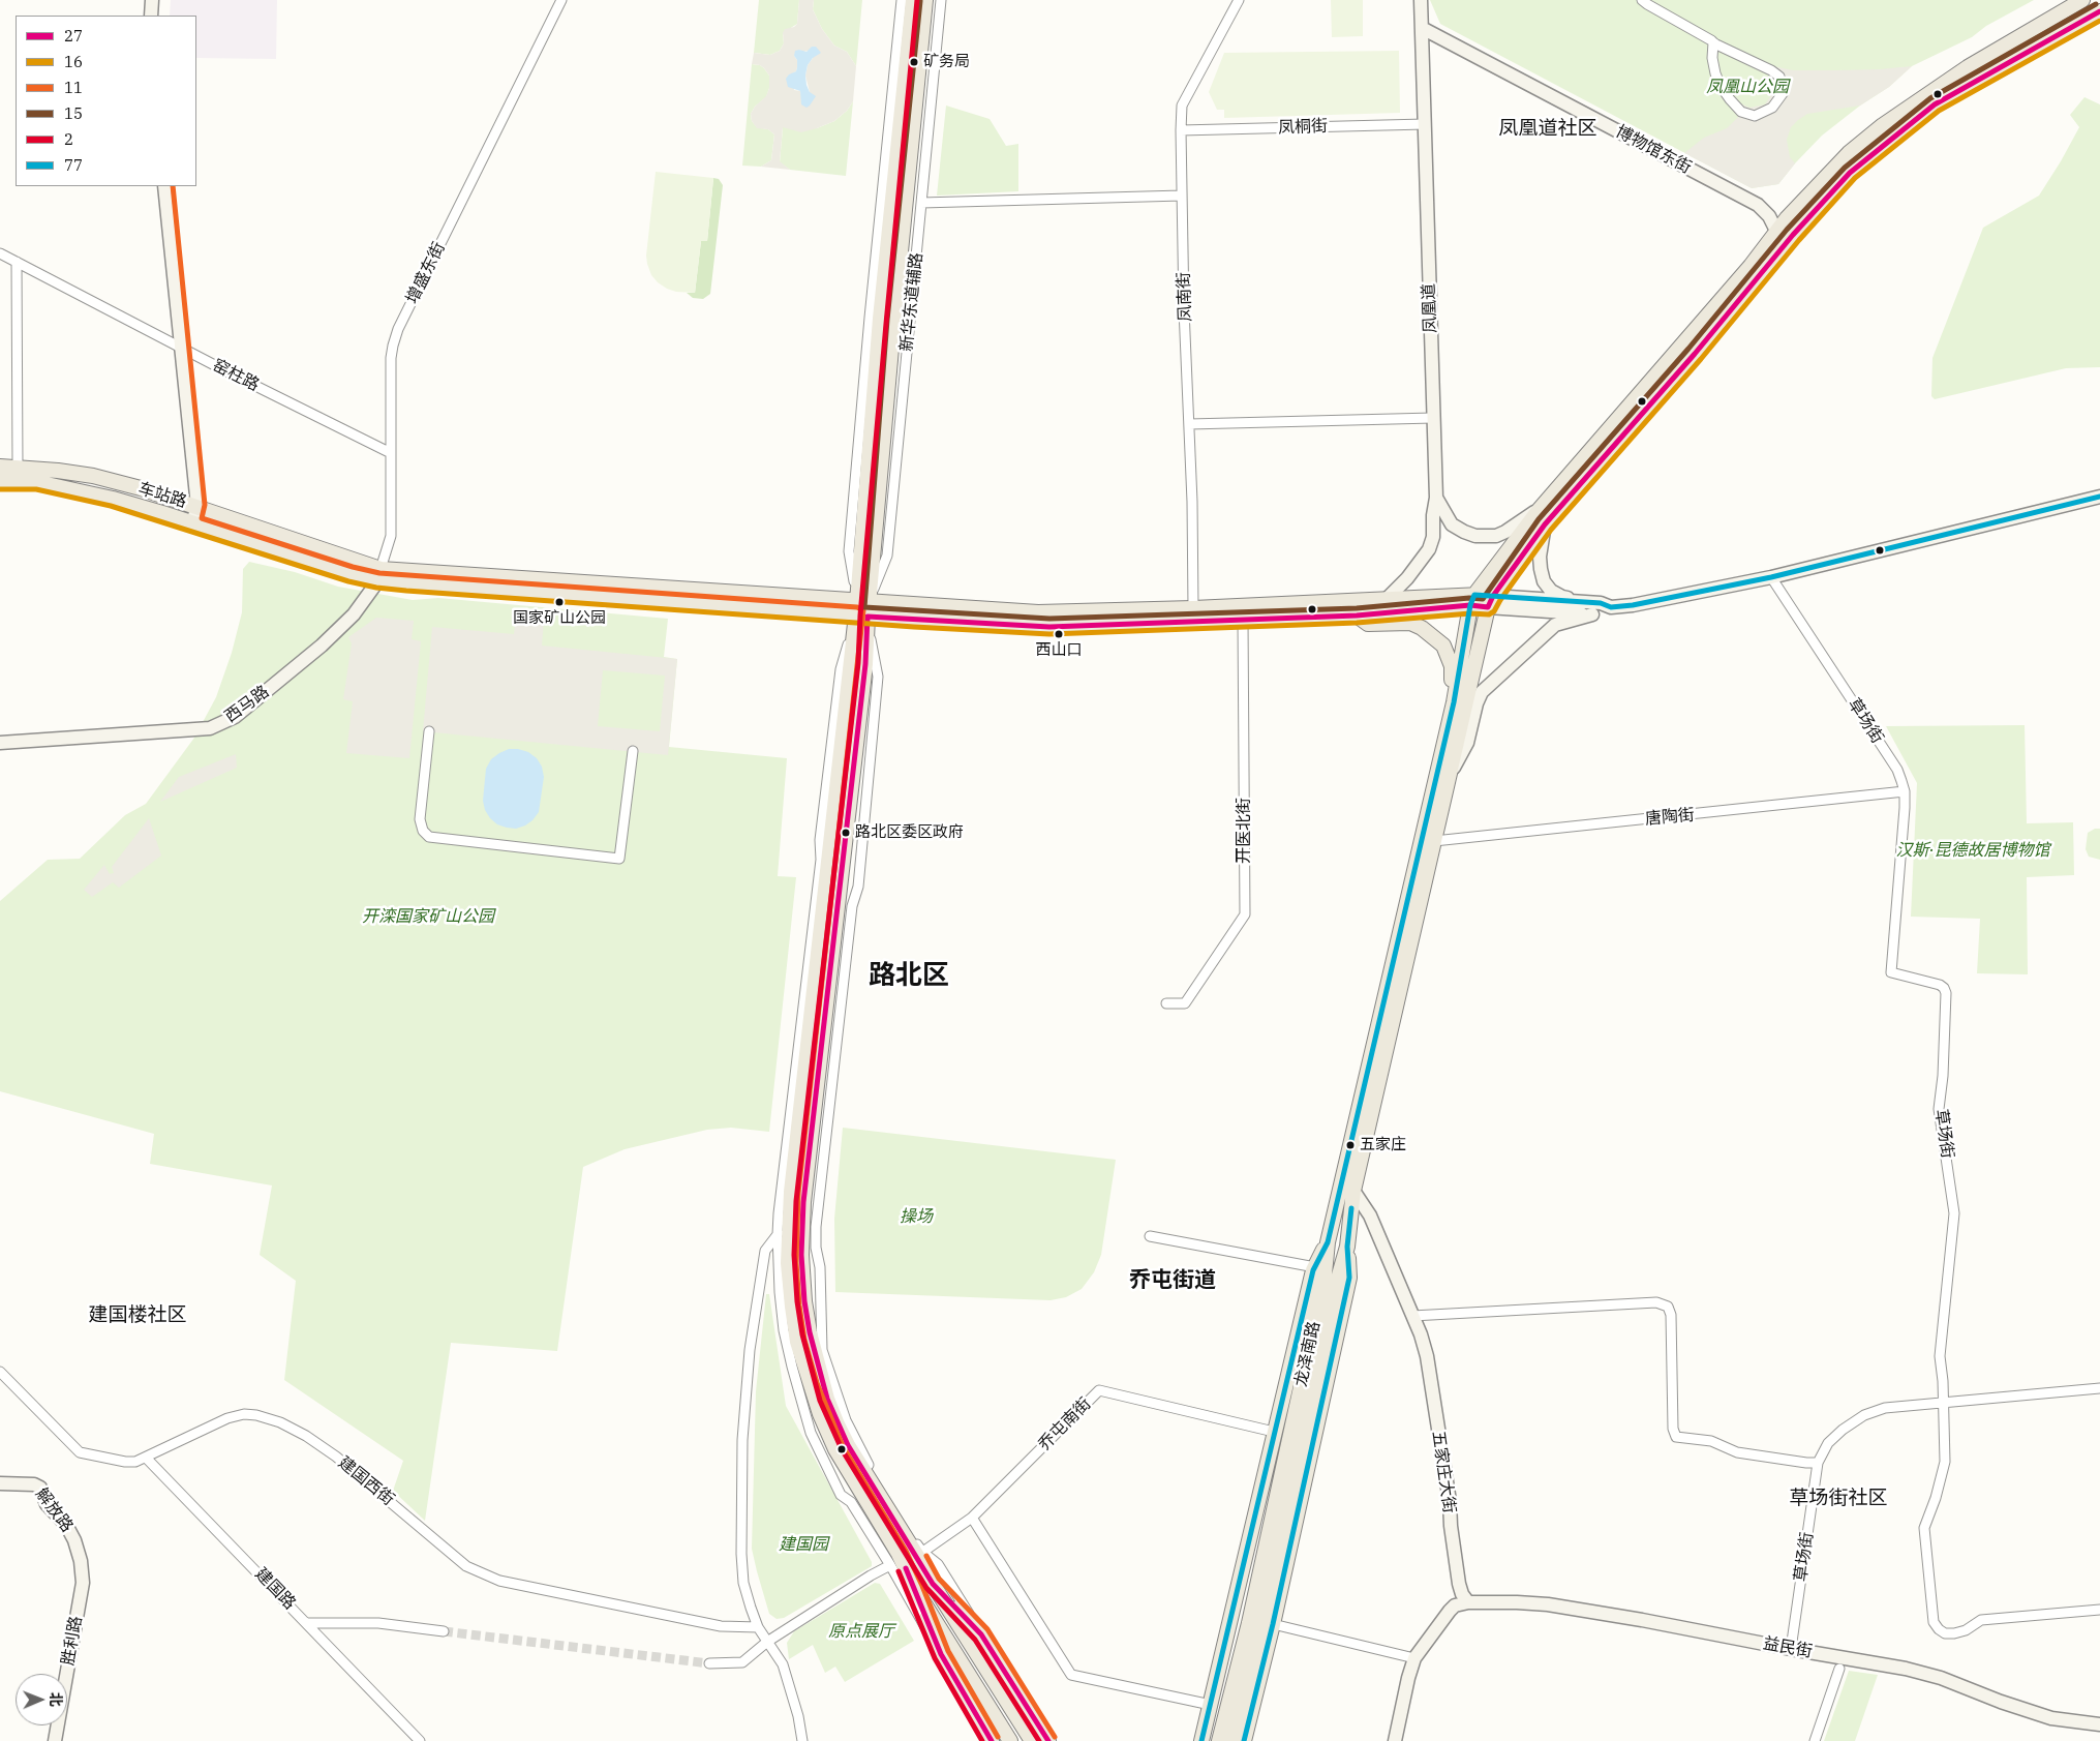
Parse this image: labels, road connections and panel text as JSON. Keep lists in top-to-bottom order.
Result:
{
  "streets": {
    "main road": ["车站路", "龙泽南路"],
    "street": [
      "凤桐街",
      "博物馆东街",
      "增盛东街",
      "凤南街",
      "新华东道辅路",
      "凤凰道",
      "窑柱路",
      "西马路",
      "草场街",
      "唐陶街",
      "开医北街",
      "乔屯南街",
      "五家庄大街",
      "建国西街",
      "解放路",
      "建国路",
      "胜利路",
      "益民街"
    ]
  },
  "crossings": [
    ["凤桐街", "凤南街"],
    ["凤桐街", "凤凰道"],
    ["博物馆东街", "凤凰道"],
    ["博物馆东街", "龙泽南路"],
    ["增盛东街", "窑柱路"],
    ["增盛东街", "车站路"],
    ["增盛东街", "西马路"],
    ["凤南街", "车站路"],
    ["新华东道辅路", "车站路"],
    ["凤凰道", "车站路"],
    ["车站路", "西马路"],
    ["车站路", "开医北街"],
    ["车站路", "龙泽南路"],
    ["草场街", "唐陶街"],
    ["草场街", "益民街"],
    ["唐陶街", "龙泽南路"],
    ["龙泽南路", "五家庄大街"],
    ["五家庄大街", "益民街"],
    ["建国西街", "建国路"],
    ["解放路", "胜利路"]
  ],
  "districts": [
    "凤凰道社区",
    "路北区",
    "乔屯街道",
    "建国楼社区",
    "草场街社区"
  ],
  "parks": [
    "凤凰山公园",
    "汉斯·昆德故居博物馆",
    "开滦国家矿山公园",
    "操场",
    "建国园",
    "原点展厅"
  ],
  "places": [
    "矿务局",
    "国家矿山公园",
    "西山口",
    "路北区委区政府",
    "五家庄"
  ],
  "lines": [
    "transit line 2",
    "transit line 15",
    "transit line 27",
    "transit line 16",
    "transit line 11",
    "transit line 77"
  ],
  "legend": [
    "27",
    "16",
    "11",
    "15",
    "2",
    "77"
  ],
  "north": "right"
}
